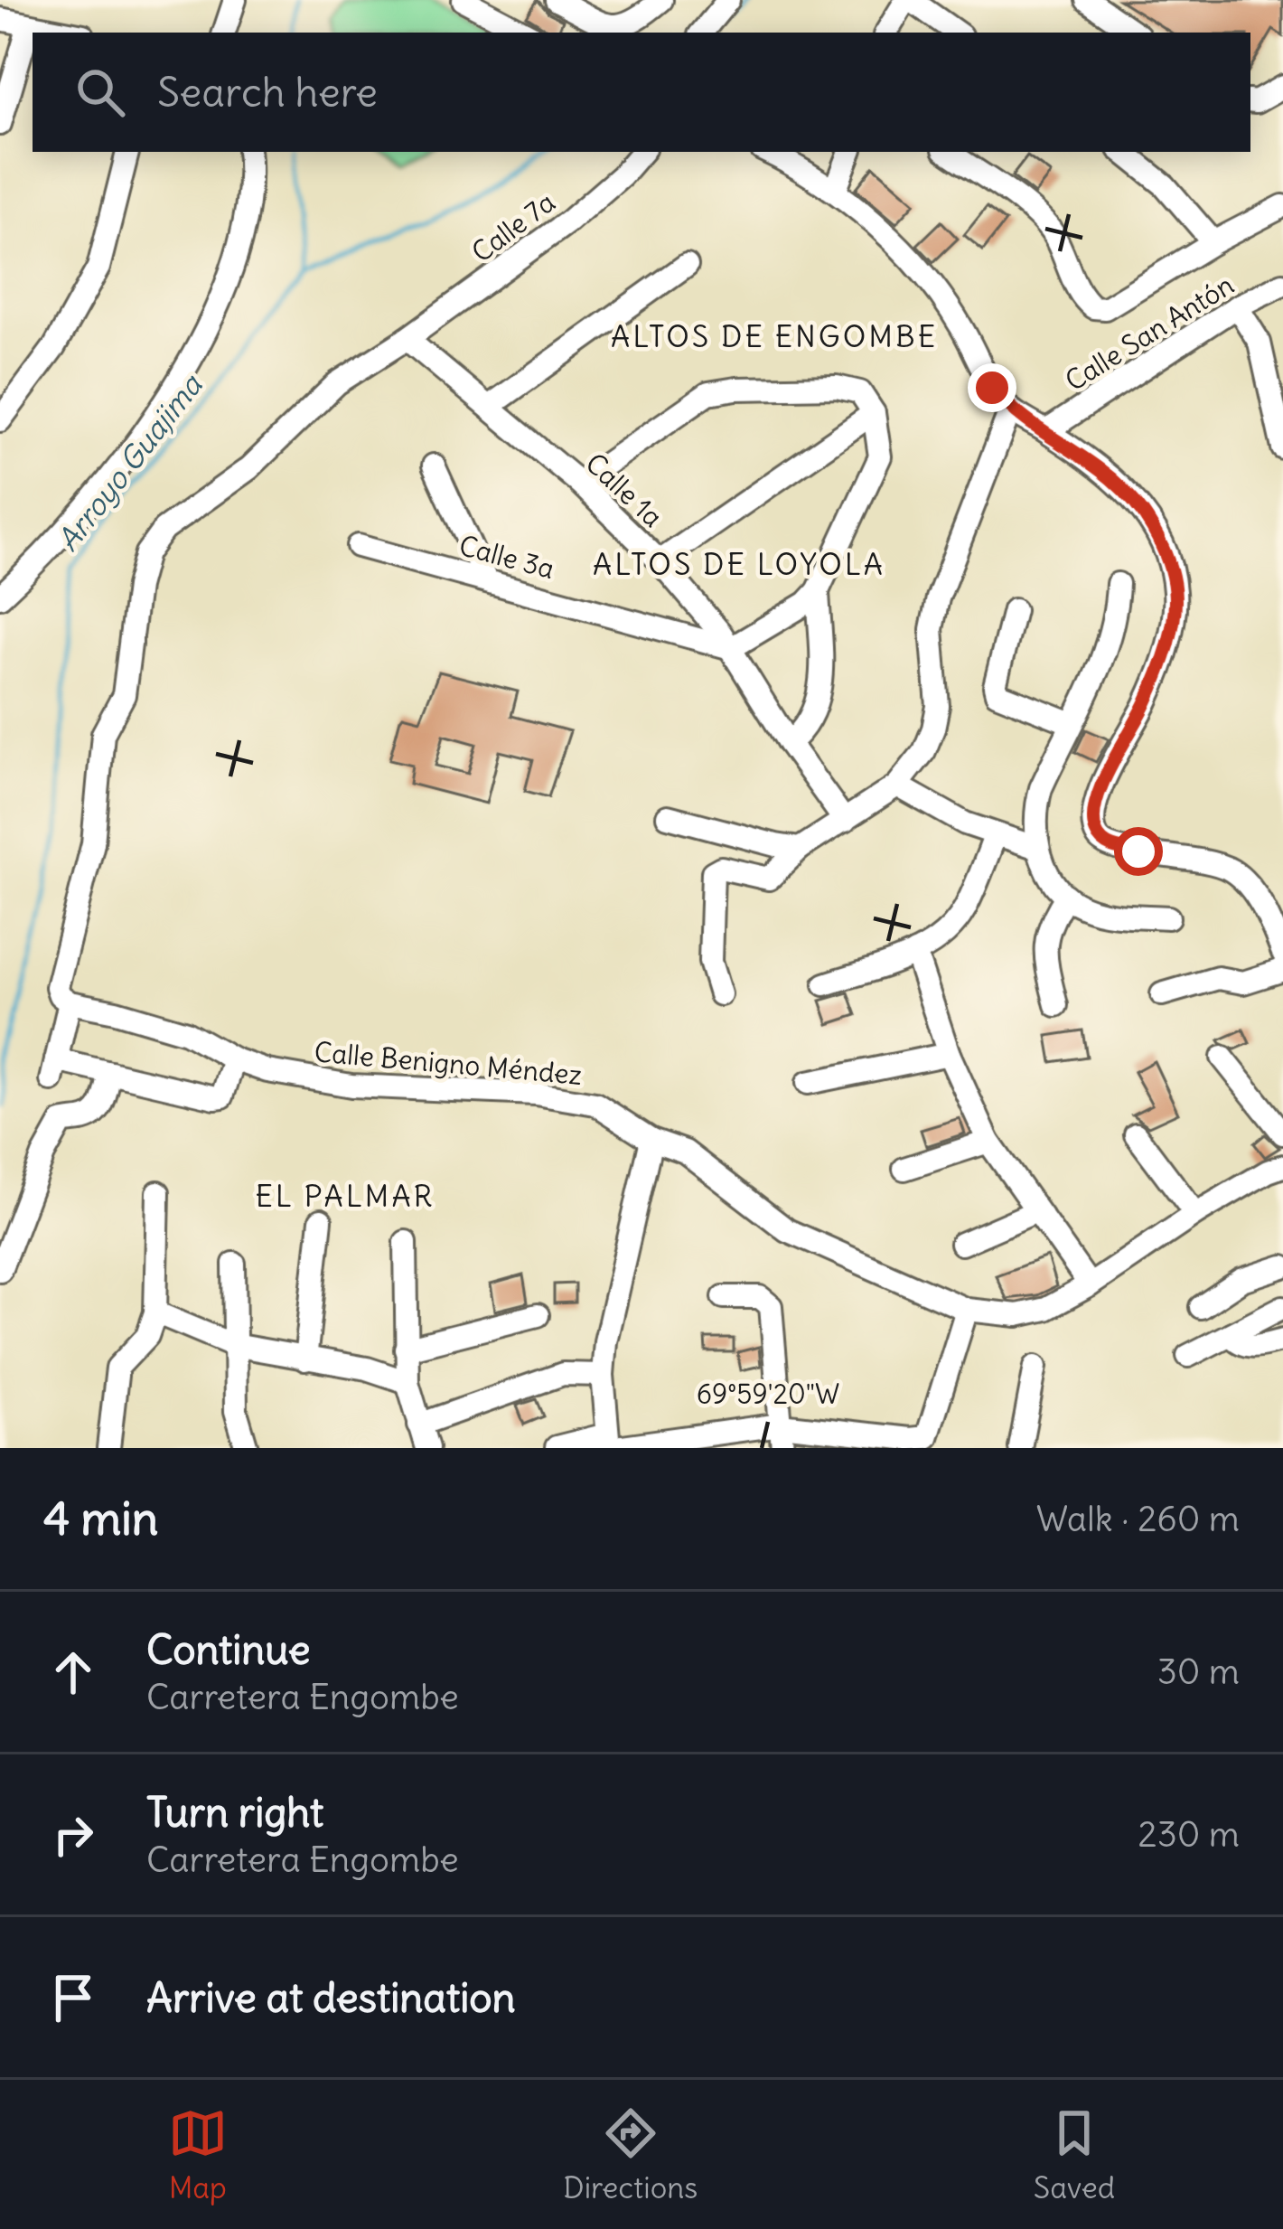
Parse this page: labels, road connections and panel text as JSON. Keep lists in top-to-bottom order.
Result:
{
  "streets": {
    "street": [
      "Calle 7a",
      "Calle San Antón",
      "Calle 1a",
      "Calle 3a",
      "Calle Benigno Méndez"
    ]
  },
  "crossings": [
    ["Calle 7a", "Calle 1a"],
    ["Calle 1a", "Calle 3a"]
  ],
  "districts": ["ALTOS DE ENGOMBE", "ALTOS DE LOYOLA", "EL PALMAR"],
  "water": ["Arroyo Guajima"],
  "page": {
    "search": "Search here",
    "heading": ["4 min", "Walk · 260 m"],
    "list": [
      ["Continue", "Carretera Engombe", "30 m"],
      ["Turn right", "Carretera Engombe", "230 m"],
      "Arrive at destination"
    ],
    "nav": ["Map", "Directions", "Saved"]
  },
  "coordinates": ["69°59'20\"W"]
}
